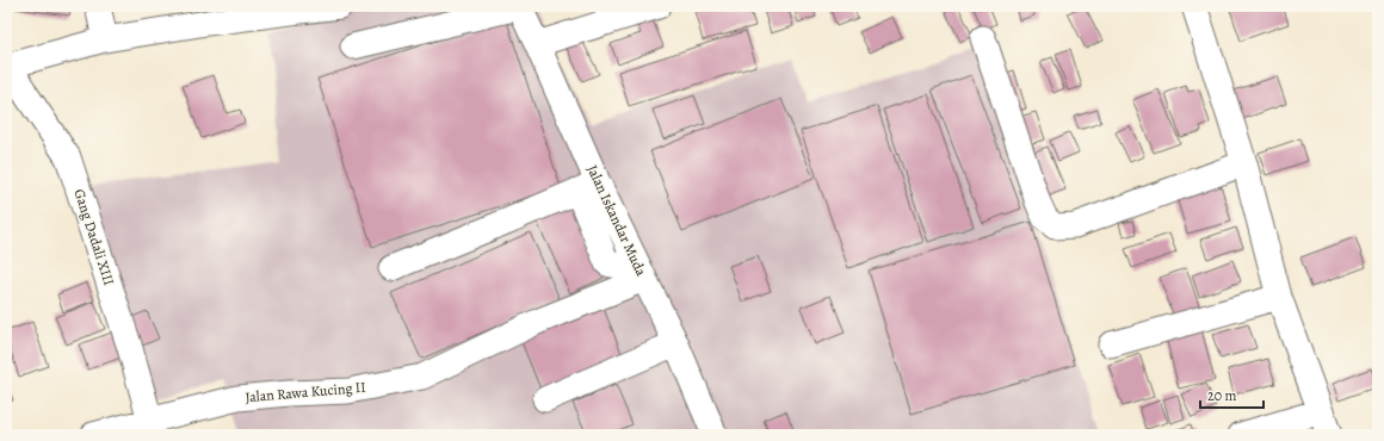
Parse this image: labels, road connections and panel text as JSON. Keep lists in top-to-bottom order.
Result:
{
  "streets": {
    "street": ["Jalan Iskandar Muda", "Gang Dadali XIII", "Jalan Rawa Kucing II"]
  },
  "crossings": [
    ["Jalan Iskandar Muda", "Jalan Rawa Kucing II"],
    ["Gang Dadali XIII", "Jalan Rawa Kucing II"]
  ],
  "scale_bar": "20 m"
}
